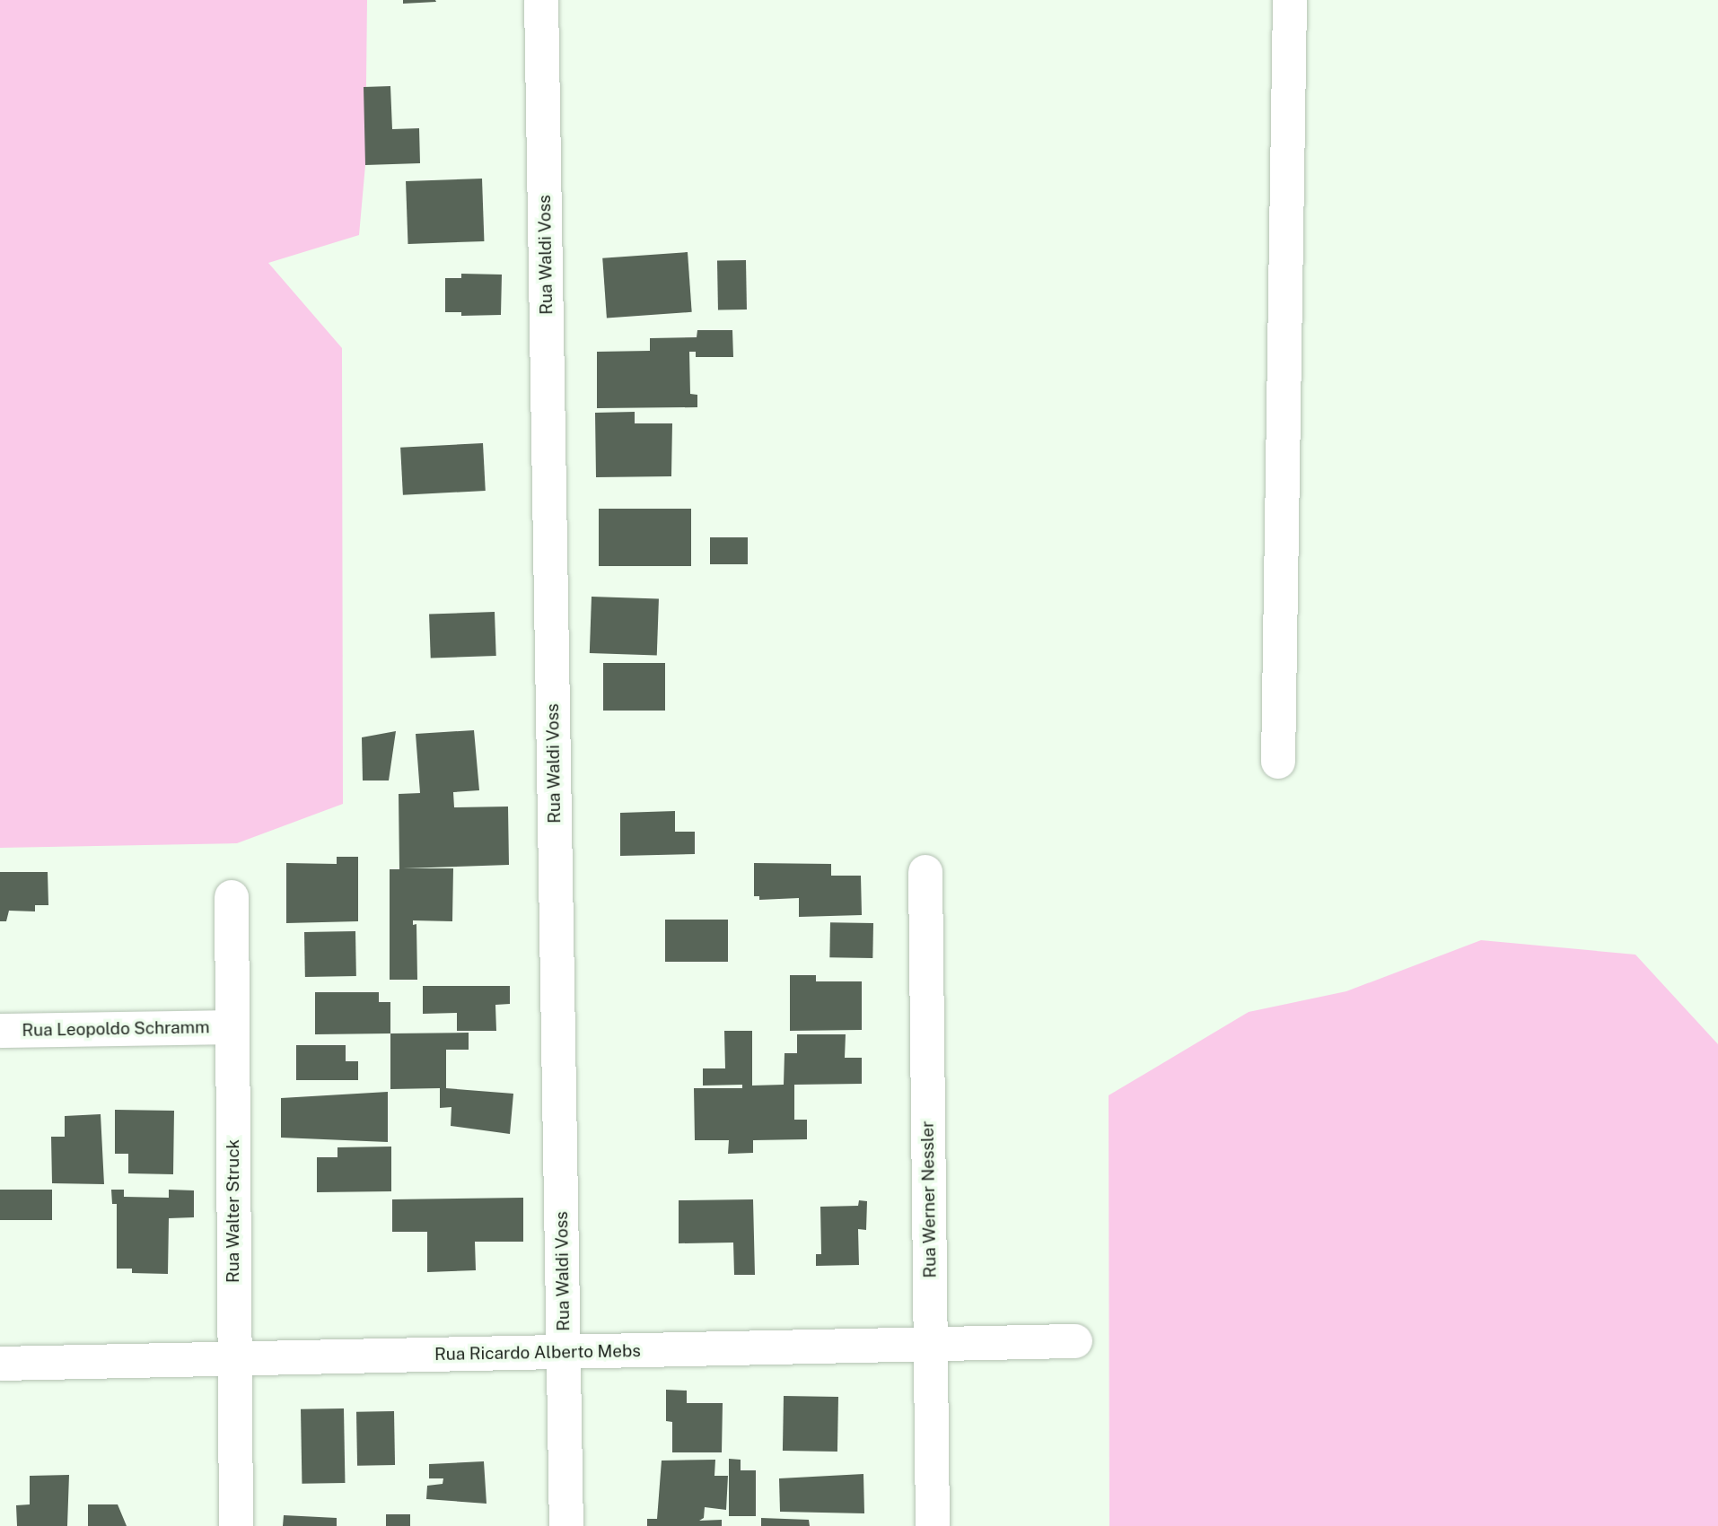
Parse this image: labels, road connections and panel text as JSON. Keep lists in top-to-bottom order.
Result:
{
  "streets": {
    "street": [
      "Rua Waldi Voss",
      "Rua Leopoldo Schramm",
      "Rua Werner Nessler",
      "Rua Walter Struck",
      "Rua Ricardo Alberto Mebs"
    ]
  },
  "crossings": [
    ["Rua Waldi Voss", "Rua Ricardo Alberto Mebs"],
    ["Rua Leopoldo Schramm", "Rua Walter Struck"],
    ["Rua Werner Nessler", "Rua Ricardo Alberto Mebs"],
    ["Rua Walter Struck", "Rua Ricardo Alberto Mebs"]
  ]
}
